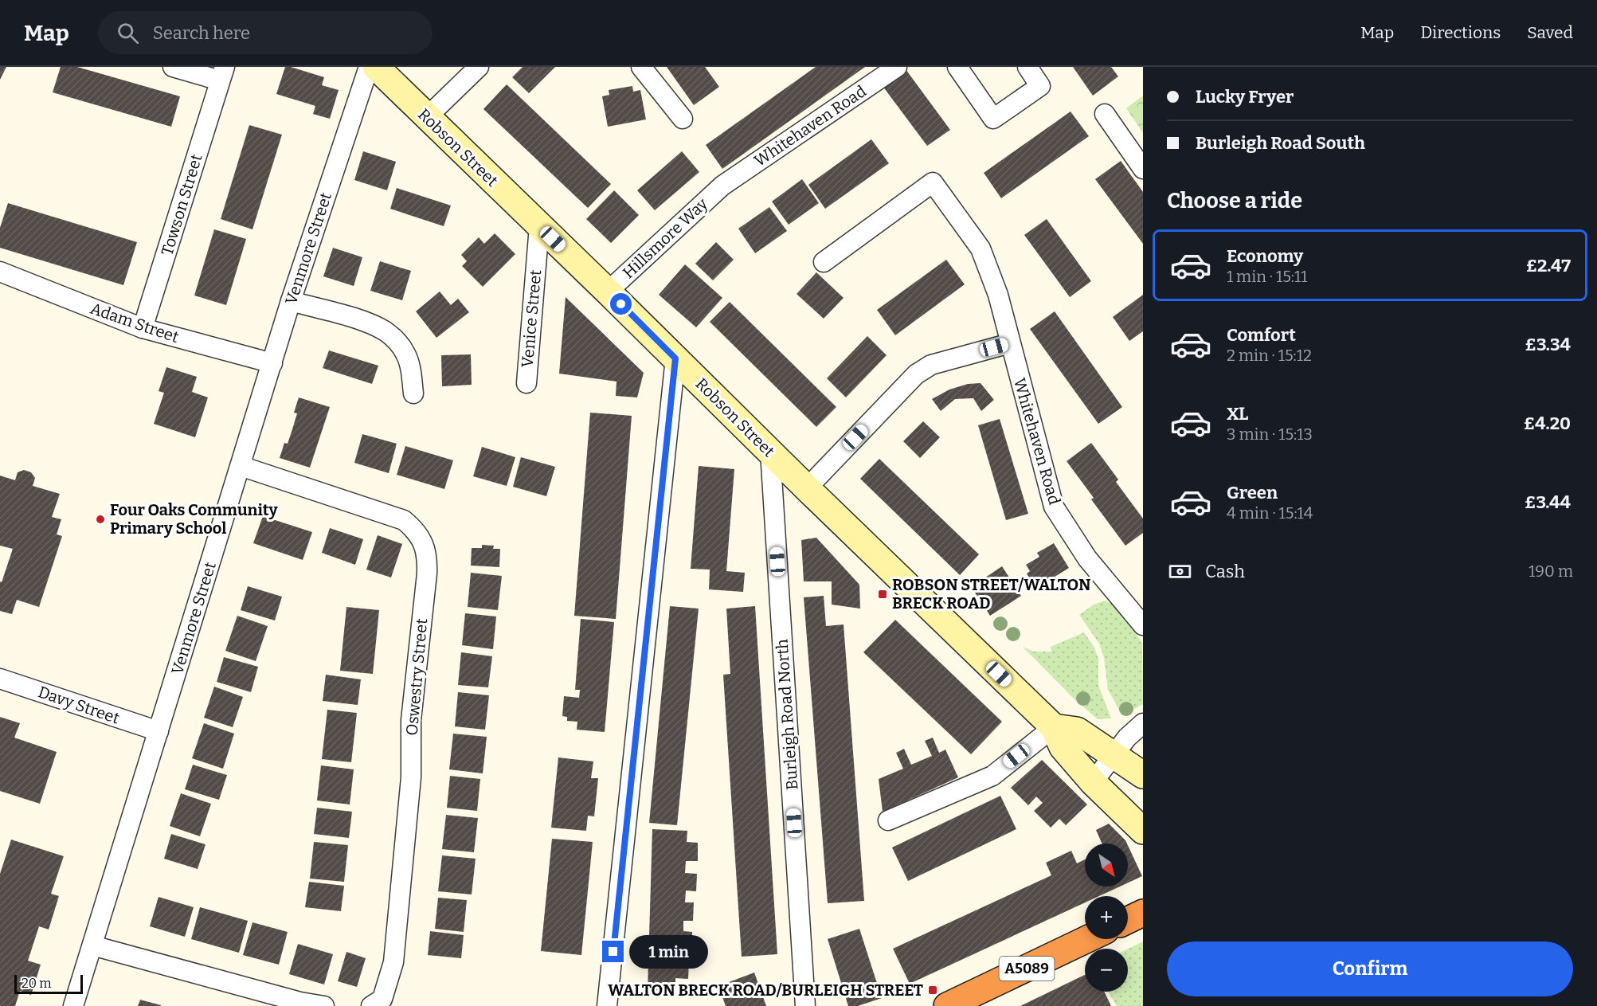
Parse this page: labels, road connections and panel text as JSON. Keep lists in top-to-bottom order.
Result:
{
  "streets": {
    "highway": ["A5089"],
    "street": [
      "Whitehaven Road",
      "Robson Street",
      "Towson Street",
      "Hillsmore Way",
      "Venmore Street",
      "Venice Street",
      "Adam Street",
      "Oswestry Street",
      "Davy Street",
      "Burleigh Road North"
    ]
  },
  "crossings": [
    ["Whitehaven Road", "Hillsmore Way"],
    ["Robson Street", "Hillsmore Way"],
    ["Robson Street", "Venice Street"],
    ["Robson Street", "Burleigh Road North"],
    ["Towson Street", "Adam Street"],
    ["Venmore Street", "Adam Street"],
    ["Venmore Street", "Oswestry Street"],
    ["Venmore Street", "Davy Street"]
  ],
  "places": {
    "other": ["Four Oaks Community Primary School"],
    "transit": ["ROBSON STREET/WALTON BRECK ROAD", "WALTON BRECK ROAD/BURLEIGH STREET"]
  },
  "scale_bar": "20 m",
  "north": "bottom right",
  "page": {
    "header": "Map",
    "search": "Search here",
    "nav": ["Map", "Directions", "Saved"],
    "banner": ["Lucky Fryer", "Burleigh Road South"],
    "heading": "Choose a ride",
    "list": [
      {
        "name": "Economy",
        "note": "1 min · 15:11",
        "value": "£2.47"
      },
      {
        "name": "Comfort",
        "note": "2 min · 15:12",
        "value": "£3.34"
      },
      {
        "name": "XL",
        "note": "3 min · 15:13",
        "value": "£4.20"
      },
      {
        "name": "Green",
        "note": "4 min · 15:14",
        "value": "£3.44"
      }
    ],
    "pay": ["Cash", "190 m"],
    "map_buttons": ["+", "−"],
    "buttons": "Confirm",
    "bubble": "1 min",
    "scale": "20 m"
  }
}
